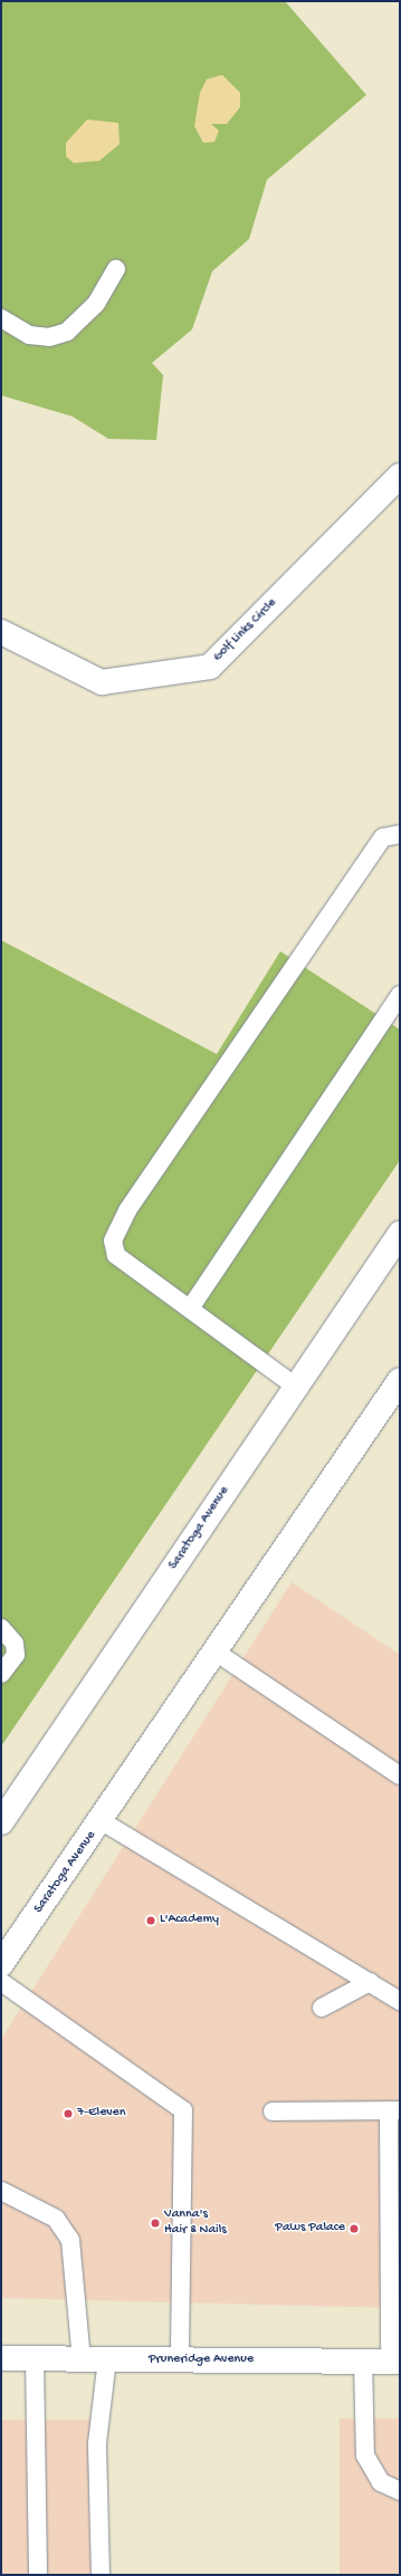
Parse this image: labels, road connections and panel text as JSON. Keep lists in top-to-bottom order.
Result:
{
  "streets": {
    "main road": ["Golf Links Circle", "Saratoga Avenue", "Pruneridge Avenue"]
  },
  "places": [
    "L'Academy",
    "7-Eleven",
    "Vanna's Hair & Nails",
    "Paws Palace"
  ]
}
